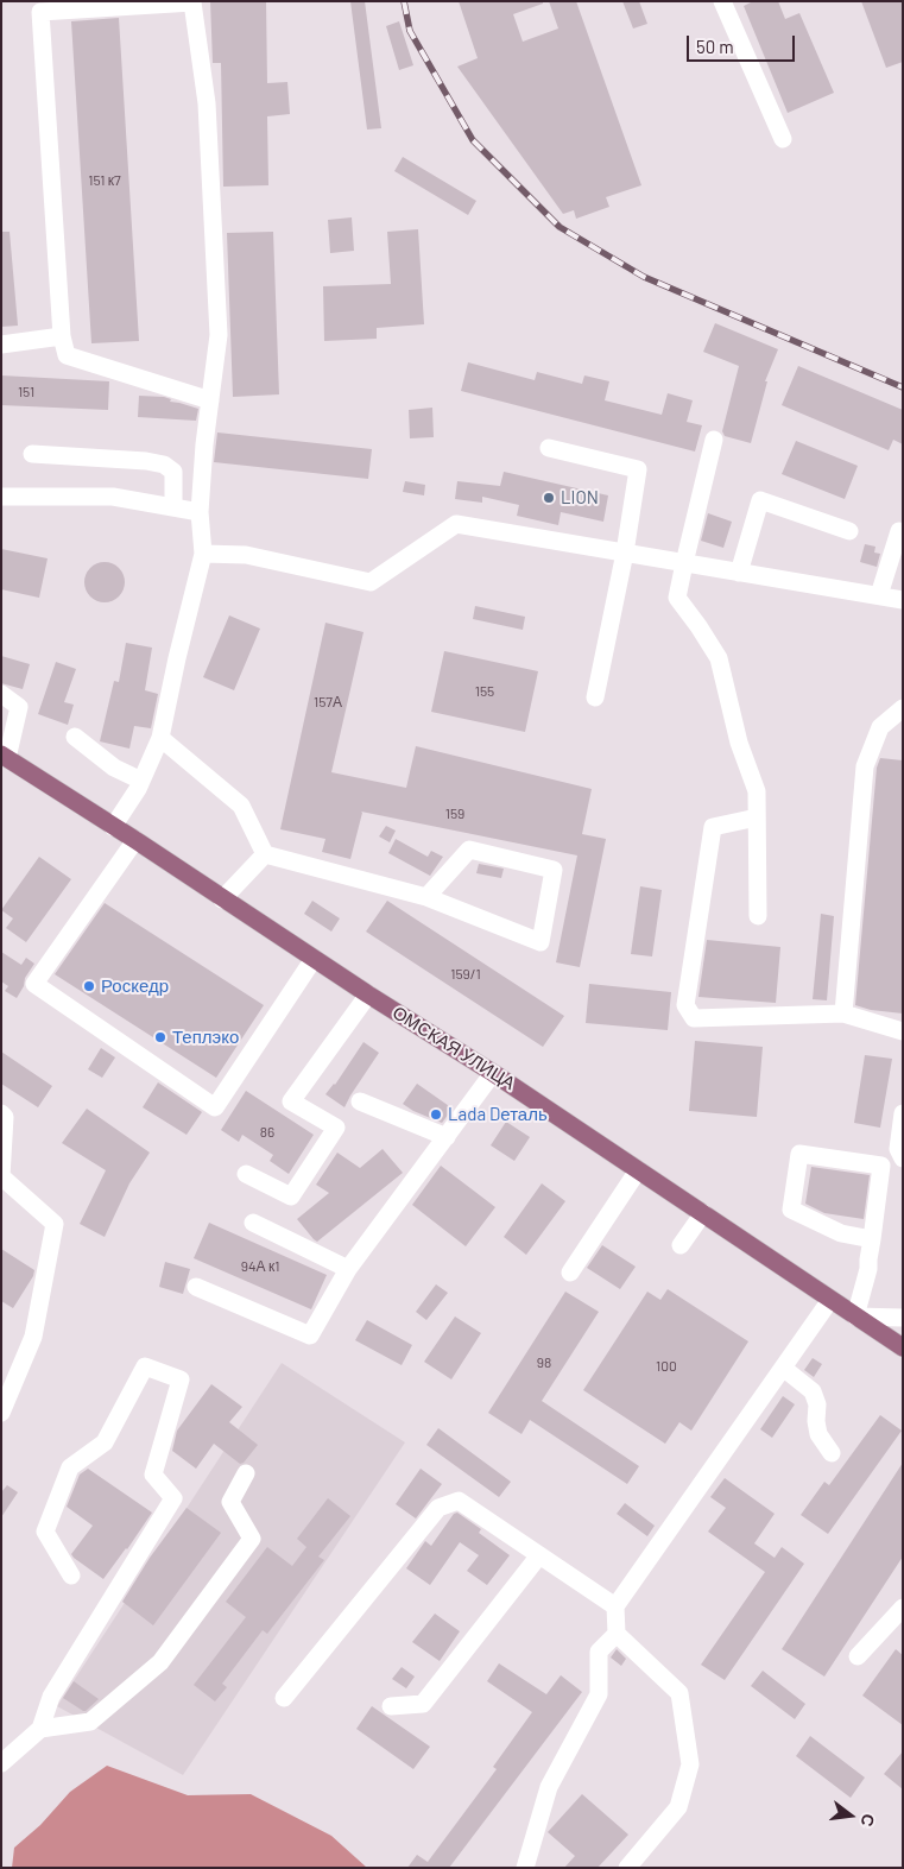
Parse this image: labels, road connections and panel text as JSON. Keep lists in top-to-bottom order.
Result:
{
  "streets": {
    "main road": ["ОМСКАЯ УЛИЦА"]
  },
  "places": [
    "LION",
    "Роскедр",
    "Теплэко",
    "Lada Dеталь"
  ],
  "house_numbers": [
    "151 к7",
    "151",
    "155",
    "157А",
    "159",
    "159/1",
    "86",
    "94А к1",
    "98",
    "100"
  ],
  "scale_bar": "50 m",
  "north": "right"
}
